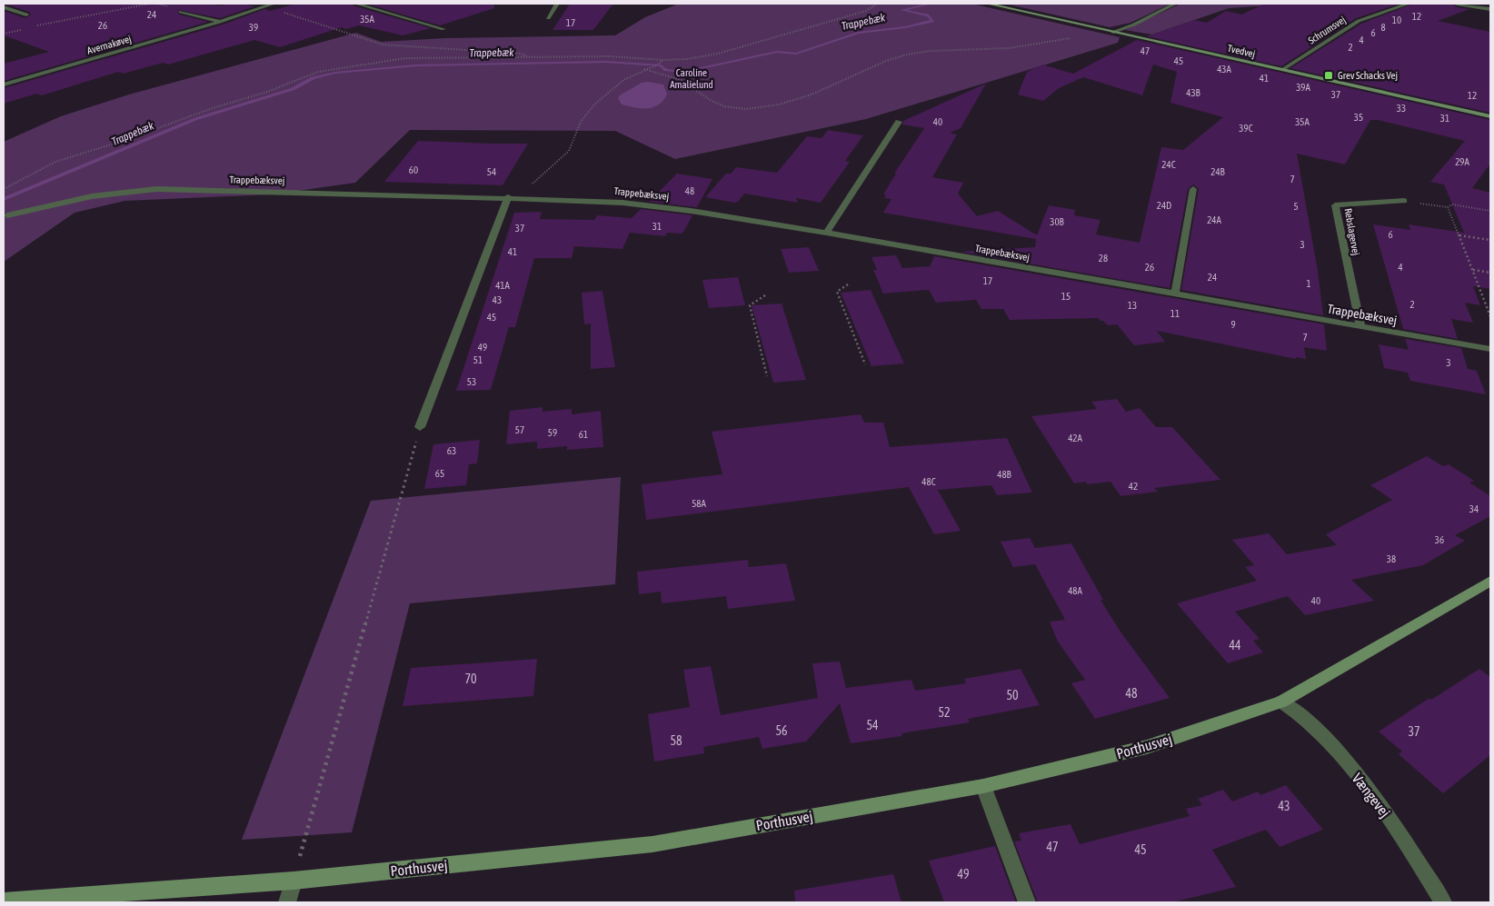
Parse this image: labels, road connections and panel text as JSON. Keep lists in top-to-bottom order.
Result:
{
  "streets": {
    "street": [
      "Schrumsvej",
      "Avernakøvej",
      "Tvedvej",
      "Trappebæksvej",
      "Rebslagervej",
      "Porthusvej",
      "Vængevej"
    ]
  },
  "crossings": [
    ["Schrumsvej", "Tvedvej"],
    ["Trappebæksvej", "Rebslagervej"],
    ["Porthusvej", "Vængevej"]
  ],
  "water": ["Trappebæk"],
  "parks": ["Caroline Amalielund"],
  "places": {
    "transit": ["Grev Schacks Vej"]
  },
  "house_numbers": [
    "24",
    "12",
    "35A",
    "10",
    "17",
    "26",
    "39",
    "8",
    "6",
    "4",
    "2",
    "47",
    "45",
    "43A",
    "41",
    "39A",
    "43B",
    "37",
    "12",
    "33",
    "35",
    "31",
    "40",
    "35A",
    "39C",
    "29A",
    "24C",
    "60",
    "54",
    "24B",
    "7",
    "48",
    "24D",
    "5",
    "24A",
    "30B",
    "31",
    "37",
    "6",
    "3",
    "41",
    "28",
    "26",
    "4",
    "24",
    "17",
    "1",
    "41A",
    "15",
    "43",
    "2",
    "13",
    "11",
    "45",
    "9",
    "7",
    "49",
    "51",
    "3",
    "53",
    "57",
    "59",
    "61",
    "42A",
    "63",
    "65",
    "48B",
    "48C",
    "42",
    "58A",
    "34",
    "36",
    "38",
    "48A",
    "40",
    "44",
    "70",
    "48",
    "50",
    "52",
    "54",
    "56",
    "37",
    "58",
    "43",
    "47",
    "45",
    "49"
  ]
}
